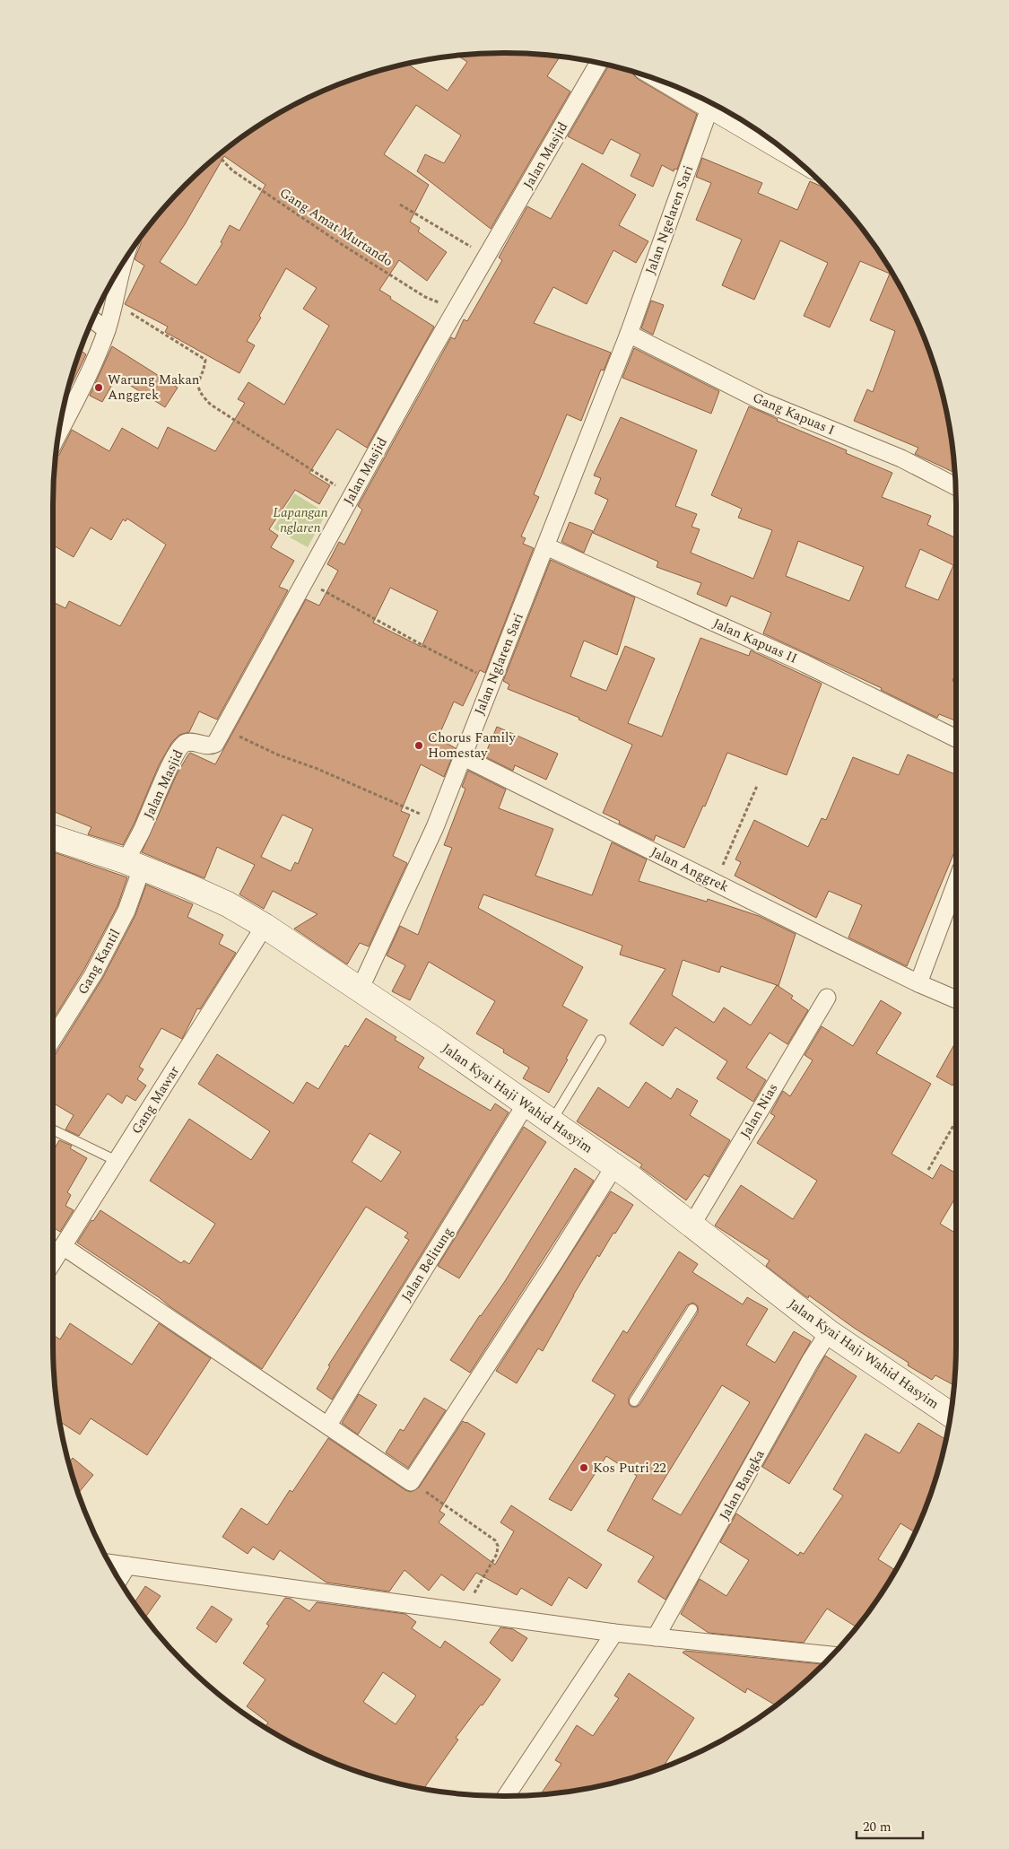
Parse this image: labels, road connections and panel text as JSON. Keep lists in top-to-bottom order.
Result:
{
  "streets": {
    "main road": ["Jalan Kyai Haji Wahid Hasyim"],
    "street": [
      "Jalan Masjid",
      "Jalan Ngelaren Sari",
      "Gang Kapuas I",
      "Jalan Kapuas II",
      "Jalan Nglaren Sari",
      "Jalan Anggrek",
      "Gang Kantil",
      "Gang Mawar",
      "Jalan Nias",
      "Jalan Belitung",
      "Jalan Bangka"
    ],
    "path": ["Gang Amat Murtando"]
  },
  "crossings": [
    ["Jalan Masjid", "Gang Amat Murtando"],
    ["Jalan Masjid", "Gang Kantil"],
    ["Jalan Masjid", "Jalan Kyai Haji Wahid Hasyim"],
    ["Jalan Ngelaren Sari", "Gang Kapuas I"],
    ["Jalan Ngelaren Sari", "Jalan Nglaren Sari"],
    ["Gang Kapuas I", "Jalan Nglaren Sari"],
    ["Jalan Kapuas II", "Jalan Nglaren Sari"],
    ["Jalan Nglaren Sari", "Jalan Anggrek"],
    ["Jalan Nglaren Sari", "Jalan Kyai Haji Wahid Hasyim"],
    ["Gang Kantil", "Jalan Kyai Haji Wahid Hasyim"],
    ["Jalan Kyai Haji Wahid Hasyim", "Gang Mawar"],
    ["Jalan Kyai Haji Wahid Hasyim", "Jalan Nias"],
    ["Jalan Kyai Haji Wahid Hasyim", "Jalan Belitung"],
    ["Jalan Kyai Haji Wahid Hasyim", "Jalan Bangka"]
  ],
  "parks": ["Lapangan nglaren"],
  "places": ["Warung Makan Anggrek", "Chorus Family Homestay", "Kos Putri 22"],
  "scale_bar": "20 m"
}
